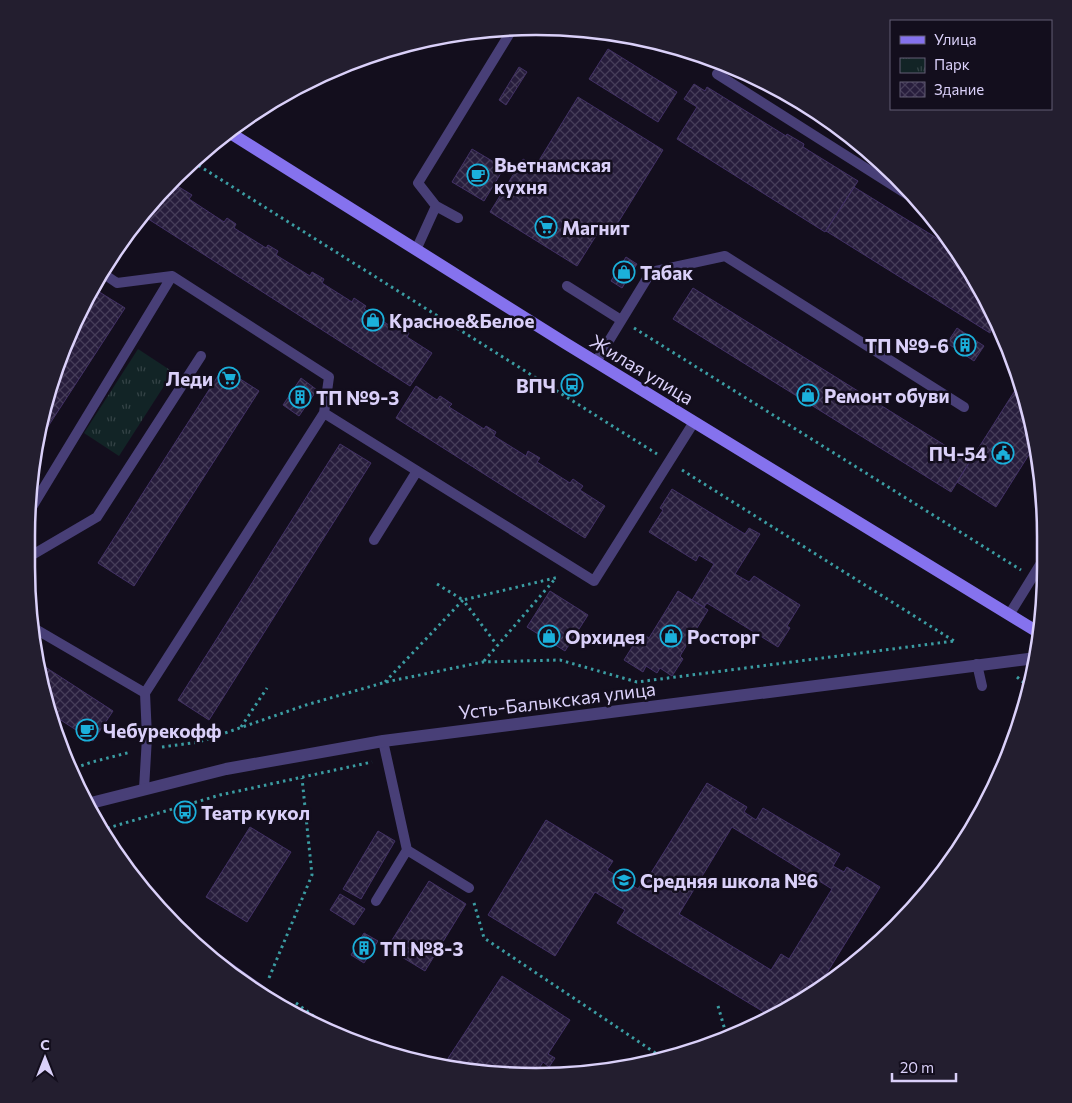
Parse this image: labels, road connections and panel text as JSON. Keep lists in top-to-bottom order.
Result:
{
  "streets": {
    "main road": ["Жилая улица"],
    "street": ["Усть-Балыкская улица"]
  },
  "places": {
    "cafe": ["Вьетнамская кухня", "Чебурекофф"],
    "supermarket": ["Магнит", "Леди"],
    "shop": [
      "Табак",
      "Красное&Белое",
      "Ремонт обуви",
      "Орхидея",
      "Росторг"
    ],
    "building": ["ТП №9-6", "ТП №9-3", "ТП №8-3"],
    "bus stop": ["ВПЧ", "Театр кукол"],
    "public building": ["ПЧ-54"],
    "school or university": ["Средняя школа №6"]
  },
  "legend": ["Улица", "Парк", "Здание"],
  "scale_bar": "20 m",
  "north": "top"
}
